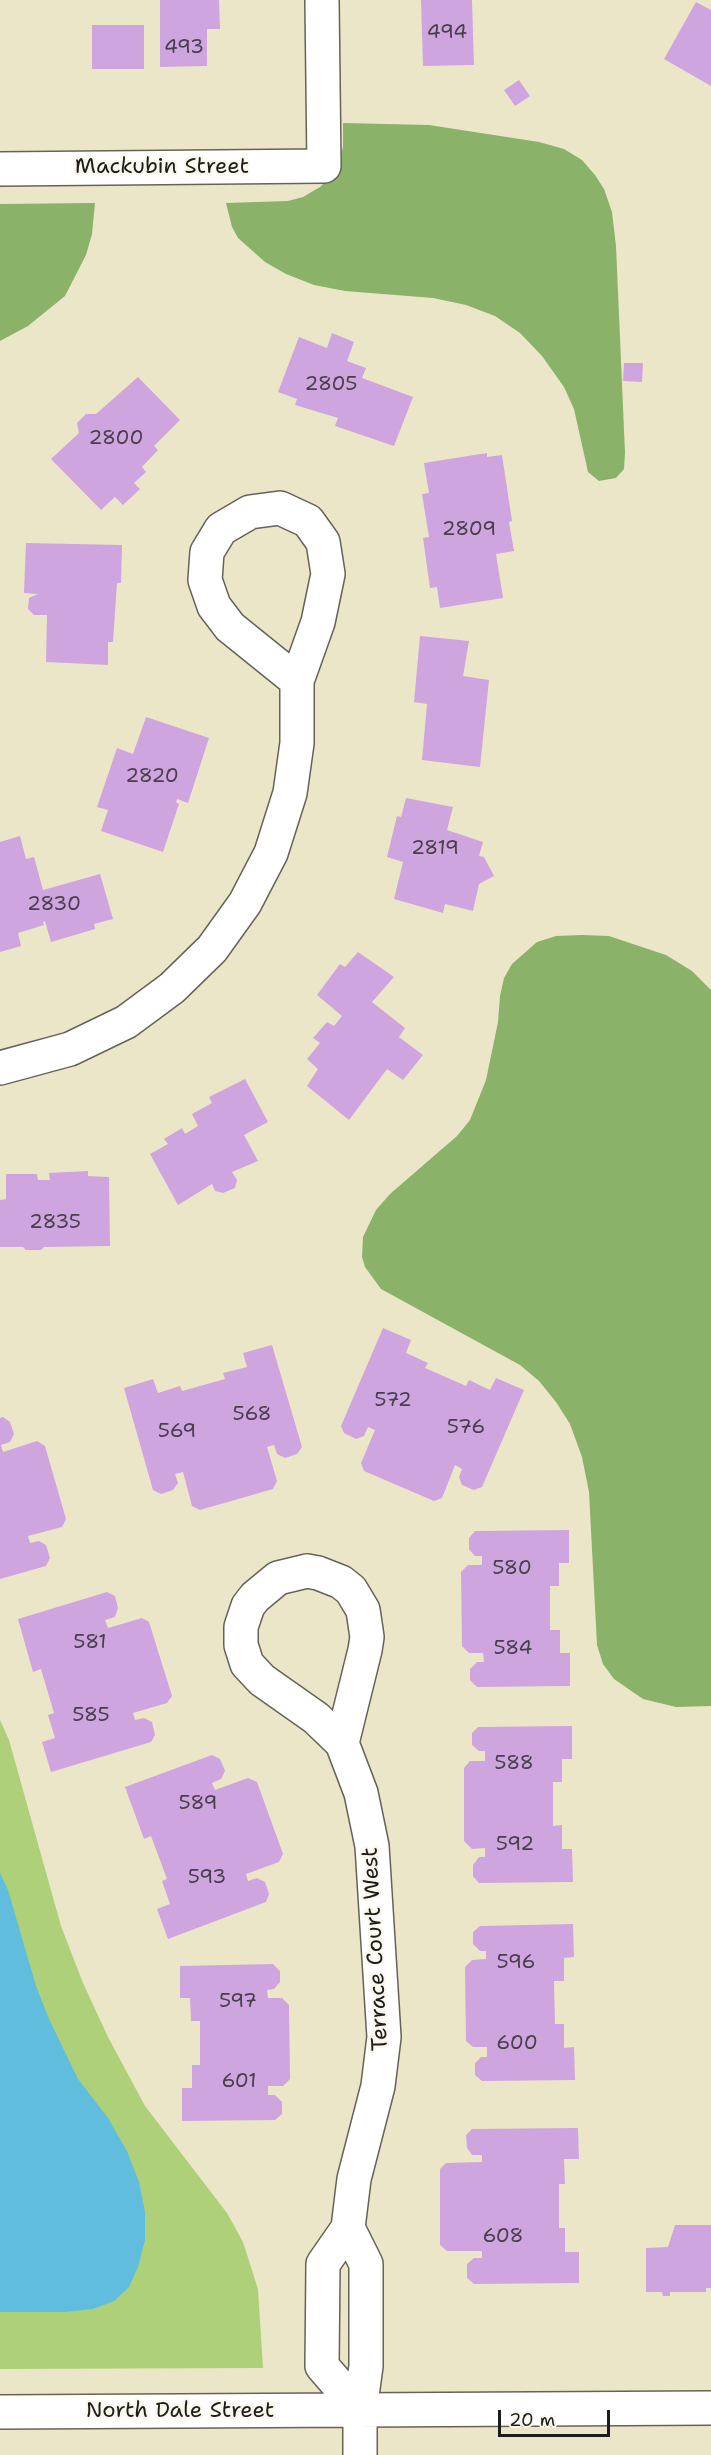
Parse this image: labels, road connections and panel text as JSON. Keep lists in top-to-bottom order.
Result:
{
  "streets": {
    "street": ["Mackubin Street", "Terrace Court West", "North Dale Street"]
  },
  "crossings": [
    ["Terrace Court West", "North Dale Street"]
  ],
  "house_numbers": [
    "494",
    "493",
    "2805",
    "2800",
    "2809",
    "2820",
    "2819",
    "2830",
    "2835",
    "572",
    "568",
    "576",
    "569",
    "580",
    "581",
    "584",
    "585",
    "588",
    "589",
    "592",
    "593",
    "596",
    "597",
    "600",
    "601",
    "608"
  ],
  "scale_bar": "20 m"
}
